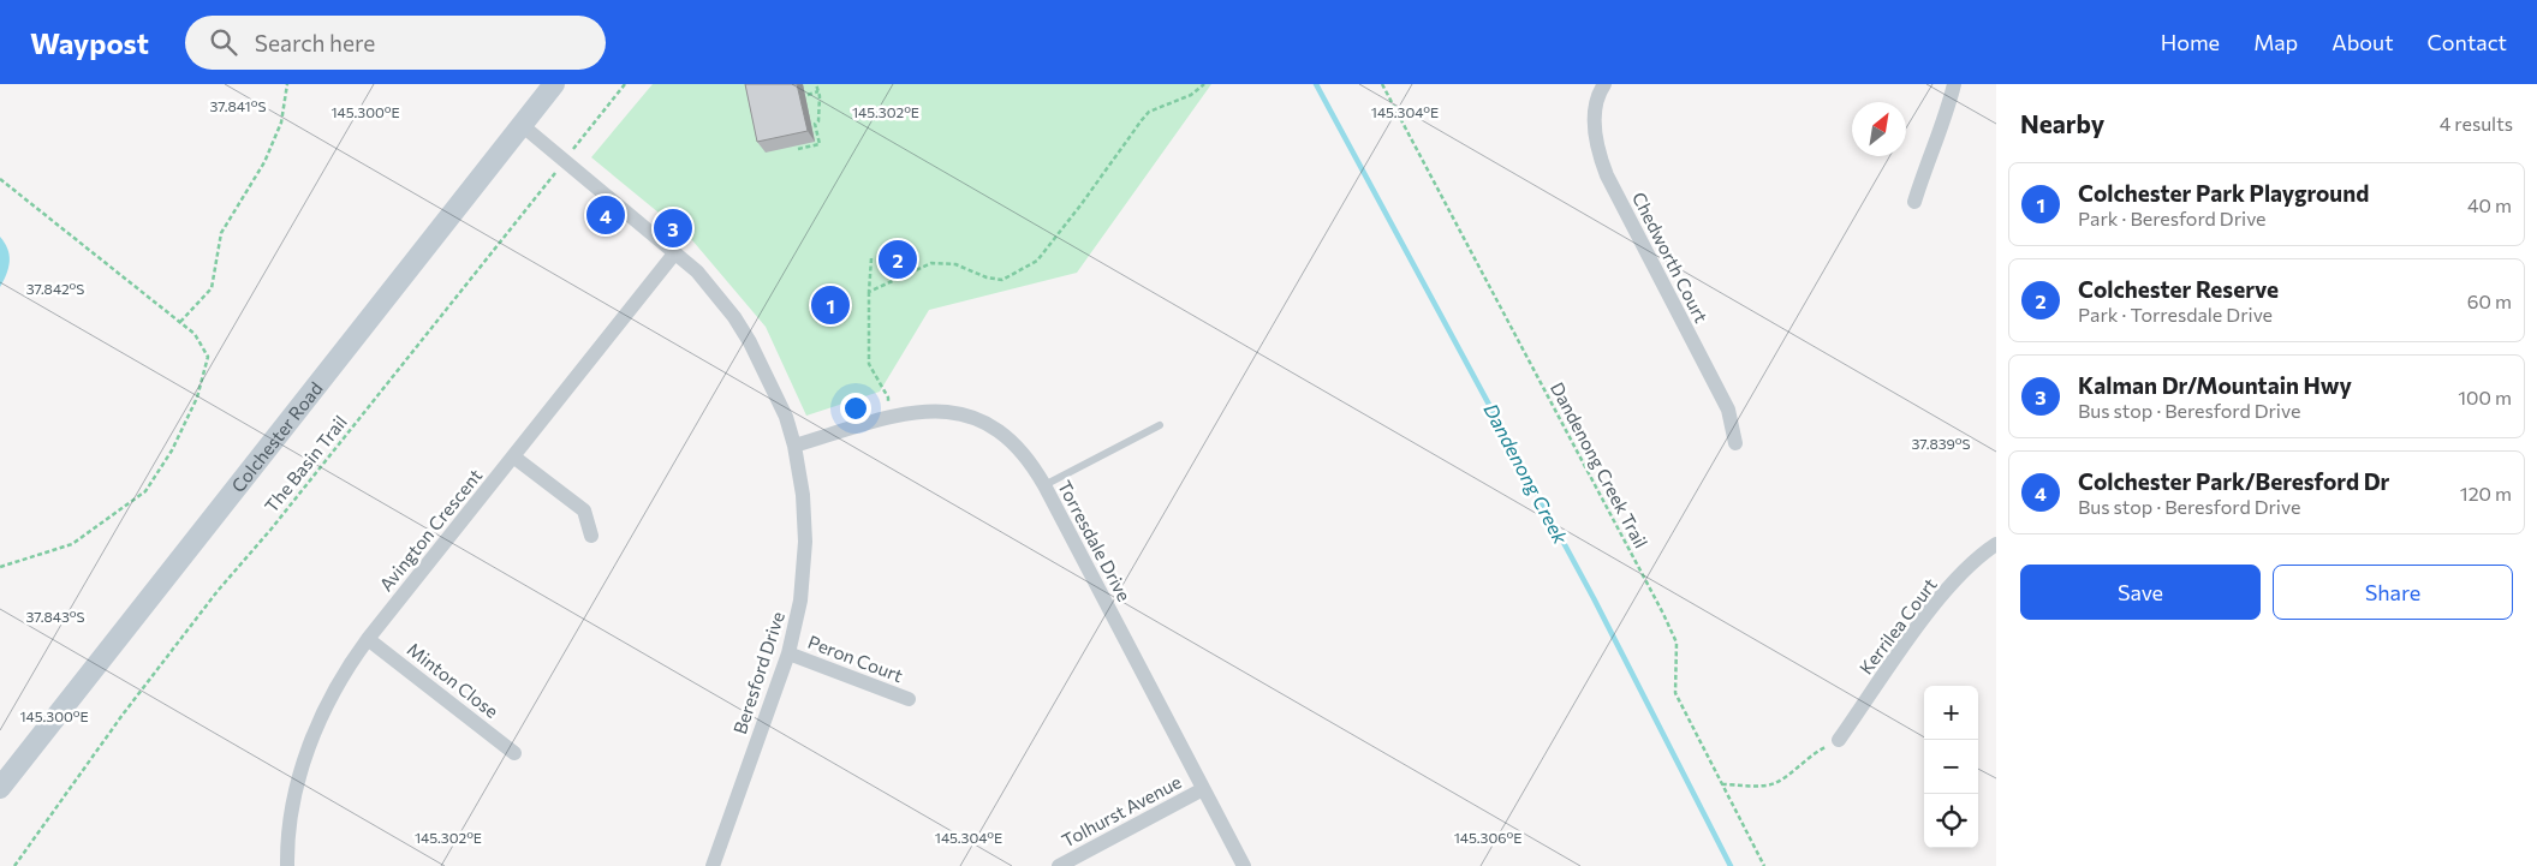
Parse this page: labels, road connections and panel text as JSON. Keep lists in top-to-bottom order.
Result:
{
  "streets": {
    "main road": ["Colchester Road"],
    "street": [
      "Chedworth Court",
      "Avington Crescent",
      "Torresdale Drive",
      "Kerrilea Court",
      "Peron Court",
      "Beresford Drive",
      "Minton Close",
      "Tolhurst Avenue"
    ],
    "path": ["The Basin Trail", "Dandenong Creek Trail"]
  },
  "crossings": [
    ["Colchester Road", "Beresford Drive"],
    ["The Basin Trail", "Beresford Drive"],
    ["Avington Crescent", "Beresford Drive"],
    ["Avington Crescent", "Minton Close"],
    ["Torresdale Drive", "Beresford Drive"],
    ["Torresdale Drive", "Tolhurst Avenue"],
    ["Peron Court", "Beresford Drive"]
  ],
  "water": ["Dandenong Creek"],
  "north": "top right",
  "page": {
    "header": "Waypost",
    "search": "Search here",
    "nav": [
      "Home",
      "Map",
      "About",
      "Contact"
    ],
    "heading": ["Nearby", "4 results"],
    "list": [
      {
        "mark": "1",
        "name": "Colchester Park Playground",
        "note": "Park · Beresford Drive",
        "value": "40 m"
      },
      {
        "mark": "2",
        "name": "Colchester Reserve",
        "note": "Park · Torresdale Drive",
        "value": "60 m"
      },
      {
        "mark": "3",
        "name": "Kalman Dr/Mountain Hwy",
        "note": "Bus stop · Beresford Drive",
        "value": "100 m"
      },
      {
        "mark": "4",
        "name": "Colchester Park/Beresford Dr",
        "note": "Bus stop · Beresford Drive",
        "value": "120 m"
      }
    ],
    "pins": [
      "4",
      "3",
      "2",
      "1"
    ],
    "buttons": ["Save", "Share"],
    "map_buttons": ["+", "−"]
  },
  "coordinates": [
    "37.841°S",
    "145.300°E",
    "145.302°E",
    "145.304°E",
    "37.842°S",
    "37.839°S",
    "37.843°S",
    "145.306°E"
  ]
}
